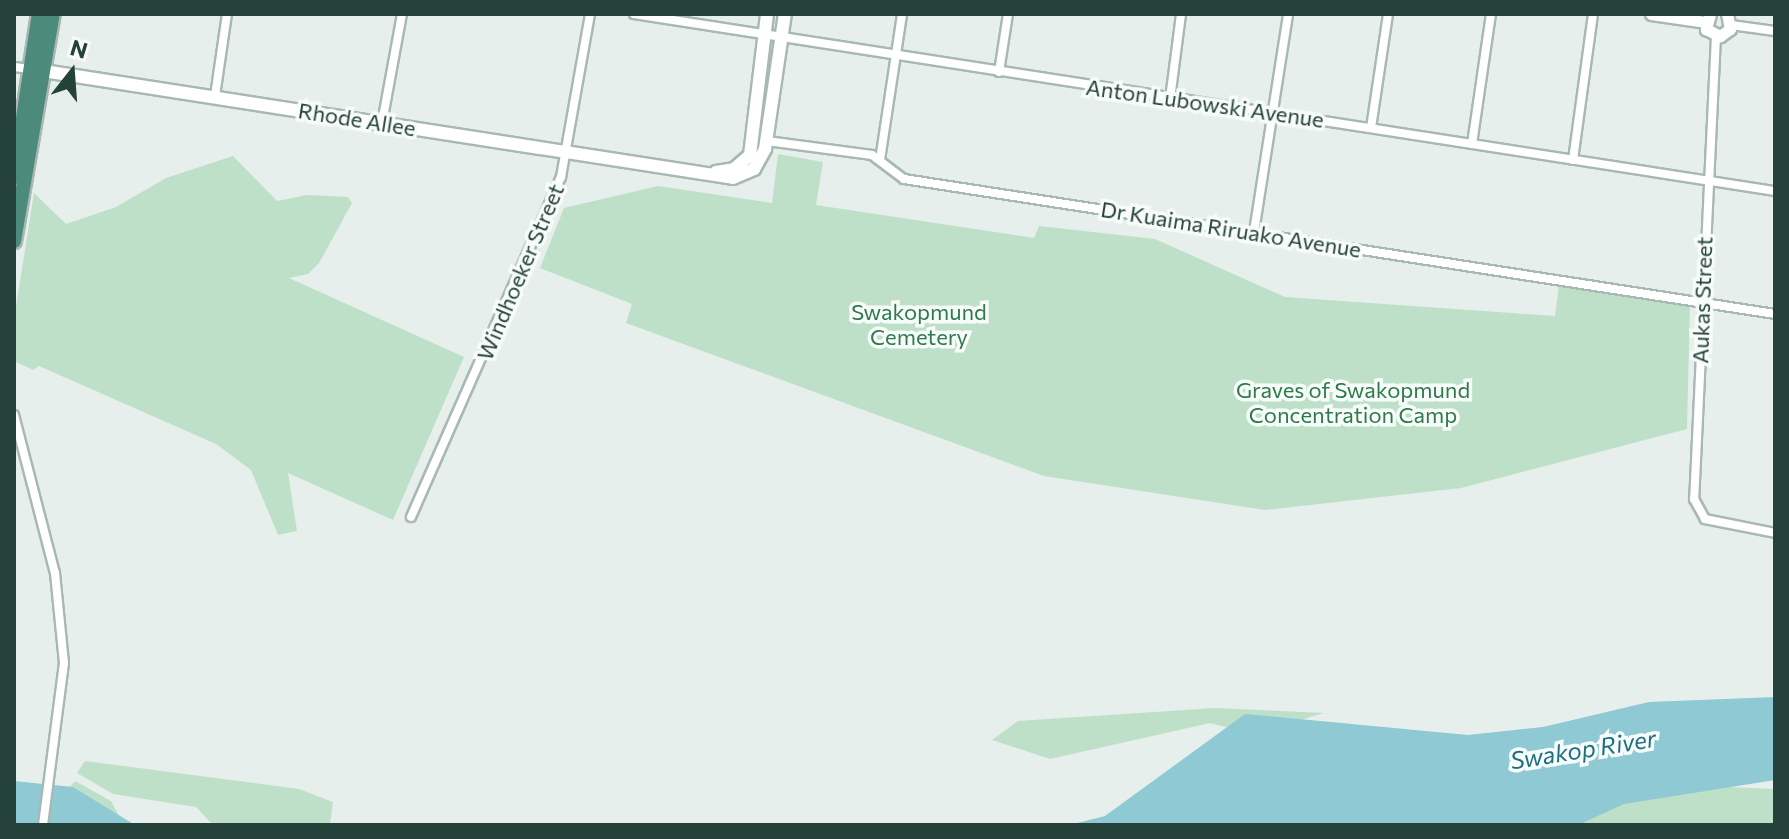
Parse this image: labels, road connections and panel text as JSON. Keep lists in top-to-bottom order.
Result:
{
  "streets": {
    "main road": ["Rhode Allee"],
    "street": [
      "Anton Lubowski Avenue",
      "Dr Kuaima Riruako Avenue",
      "Windhoeker Street",
      "Aukas Street"
    ]
  },
  "crossings": [
    ["Anton Lubowski Avenue", "Aukas Street"],
    ["Rhode Allee", "Dr Kuaima Riruako Avenue"],
    ["Rhode Allee", "Windhoeker Street"],
    ["Dr Kuaima Riruako Avenue", "Aukas Street"]
  ],
  "water": ["Swakop River"],
  "parks": ["Swakopmund Cemetery", "Graves of Swakopmund Concentration Camp"],
  "north": "top"
}
